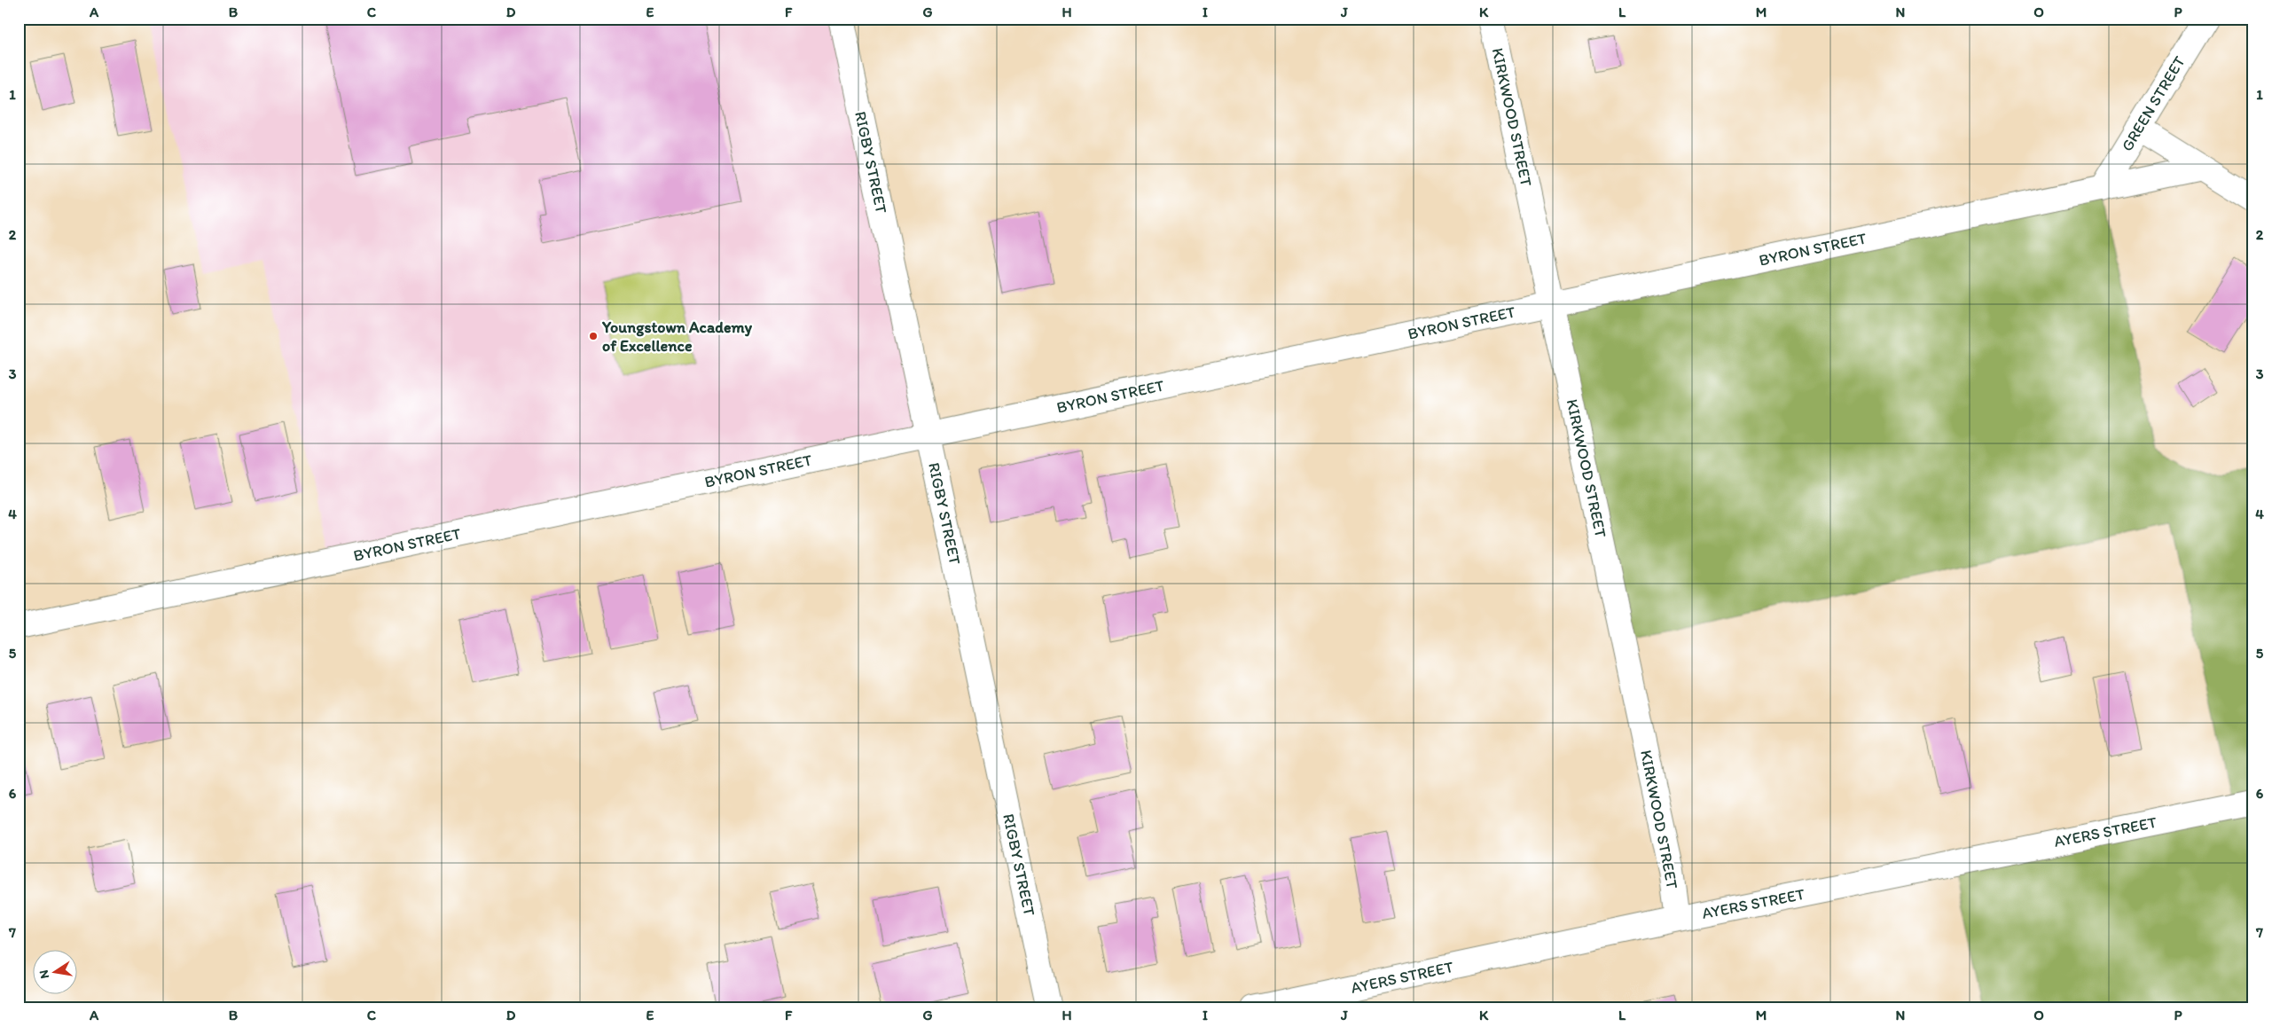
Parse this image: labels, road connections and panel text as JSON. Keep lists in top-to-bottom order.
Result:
{
  "streets": {
    "street": [
      "GREEN STREET",
      "KIRKWOOD STREET",
      "RIGBY STREET",
      "BYRON STREET",
      "AYERS STREET"
    ]
  },
  "crossings": [
    ["GREEN STREET", "BYRON STREET"],
    ["KIRKWOOD STREET", "BYRON STREET"],
    ["KIRKWOOD STREET", "AYERS STREET"],
    ["RIGBY STREET", "BYRON STREET"]
  ],
  "places": ["Youngstown Academy of Excellence"],
  "north": "left",
  "grid": {
    "columns": [
      "A",
      "B",
      "C",
      "D",
      "E",
      "F",
      "G",
      "H",
      "I",
      "J",
      "K",
      "L",
      "M",
      "N",
      "O",
      "P"
    ],
    "rows": [
      "1",
      "2",
      "3",
      "4",
      "5",
      "6",
      "7"
    ]
  }
}
